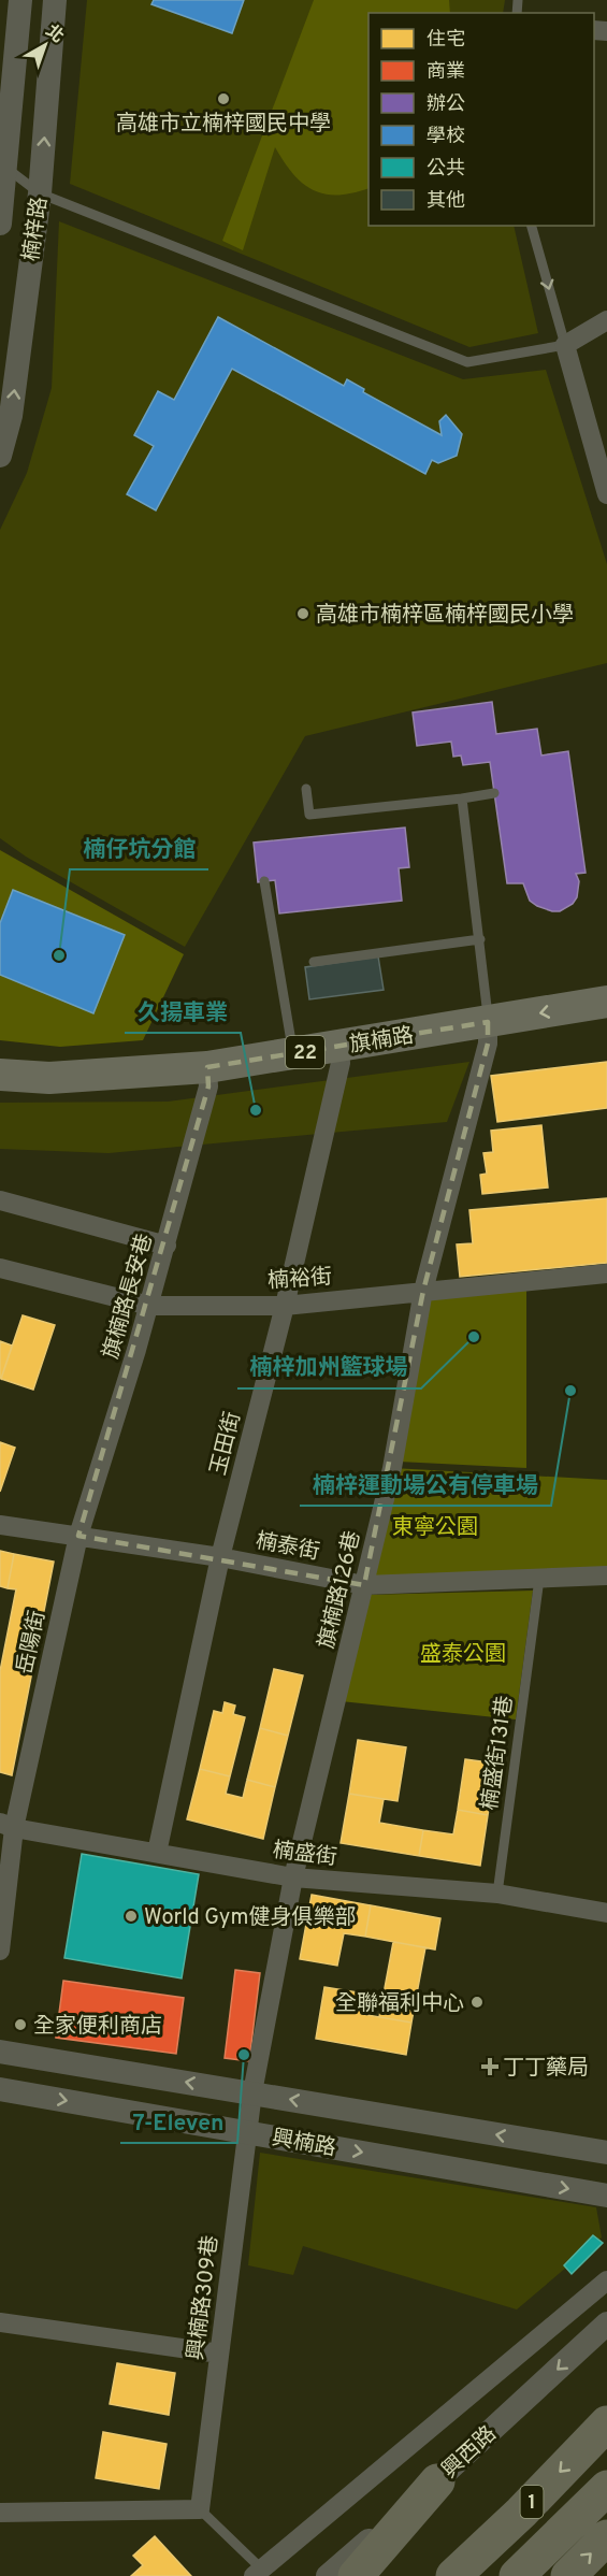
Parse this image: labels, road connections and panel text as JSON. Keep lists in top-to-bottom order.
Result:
{
  "streets": {
    "highway": ["1"],
    "main road": ["旗楠路", "22"],
    "street": [
      "楠梓路",
      "楠裕街",
      "旗楠路長安巷",
      "玉田街",
      "楠泰街",
      "旗楠路126巷",
      "岳陽街",
      "楠盛街",
      "興楠路",
      "興楠路309巷",
      "興西路"
    ],
    "lane": ["楠盛街131巷"]
  },
  "crossings": [
    ["旗楠路", "旗楠路長安巷"],
    ["旗楠路", "玉田街"],
    ["旗楠路", "旗楠路126巷"],
    ["楠裕街", "旗楠路長安巷"],
    ["楠裕街", "玉田街"],
    ["楠裕街", "旗楠路126巷"],
    ["旗楠路長安巷", "楠泰街"],
    ["旗楠路長安巷", "岳陽街"],
    ["玉田街", "楠泰街"],
    ["玉田街", "楠盛街"],
    ["楠泰街", "旗楠路126巷"],
    ["楠泰街", "岳陽街"],
    ["楠泰街", "楠盛街131巷"],
    ["旗楠路126巷", "楠盛街"],
    ["旗楠路126巷", "興楠路"],
    ["旗楠路126巷", "興楠路309巷"],
    ["岳陽街", "楠盛街"],
    ["楠盛街131巷", "楠盛街"],
    ["興楠路", "興楠路309巷"]
  ],
  "parks": ["東寧公園", "盛泰公園"],
  "places": {
    "other": [
      "高雄市立楠梓國民中學",
      "高雄市楠梓區楠梓國民小學",
      "楠仔坑分館",
      "久揚車業",
      "楠梓加州籃球場",
      "楠梓運動場公有停車場",
      "World Gym健身俱樂部",
      "全聯福利中心",
      "全家便利商店",
      "7-Eleven"
    ],
    "health": ["丁丁藥局"]
  },
  "legend": [
    "住宅",
    "商業",
    "辦公",
    "學校",
    "公共",
    "其他"
  ],
  "north": "top right"
}
